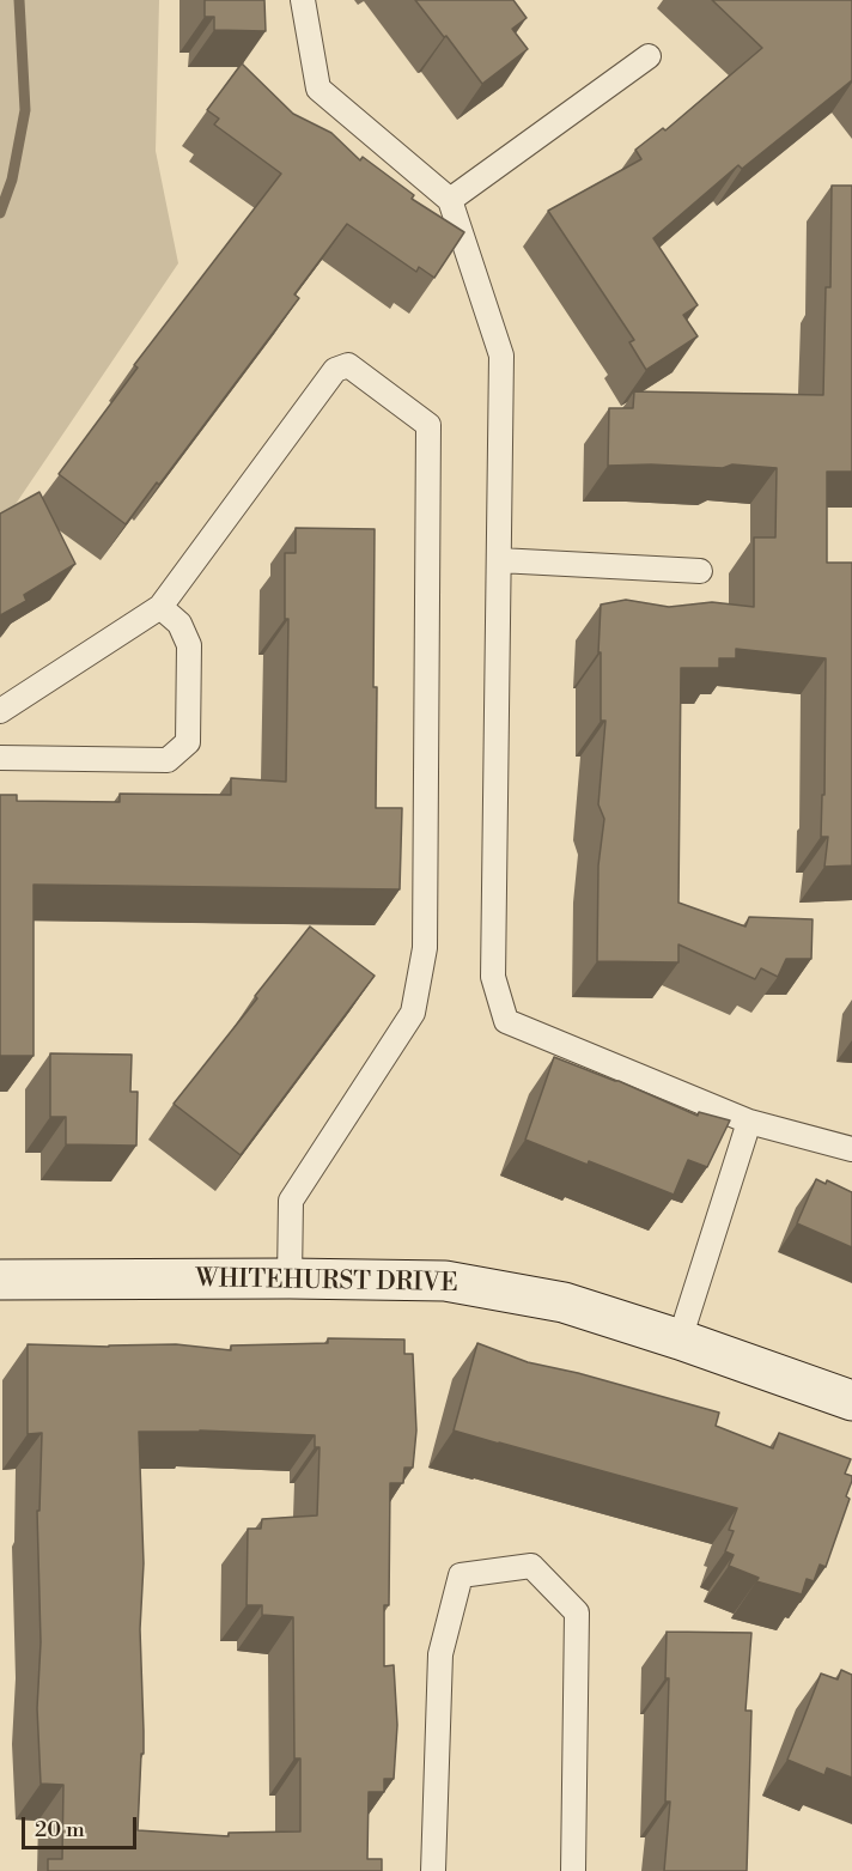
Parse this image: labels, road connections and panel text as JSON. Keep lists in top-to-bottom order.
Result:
{
  "streets": {
    "street": ["WHITEHURST DRIVE"]
  },
  "scale_bar": "20 m"
}
